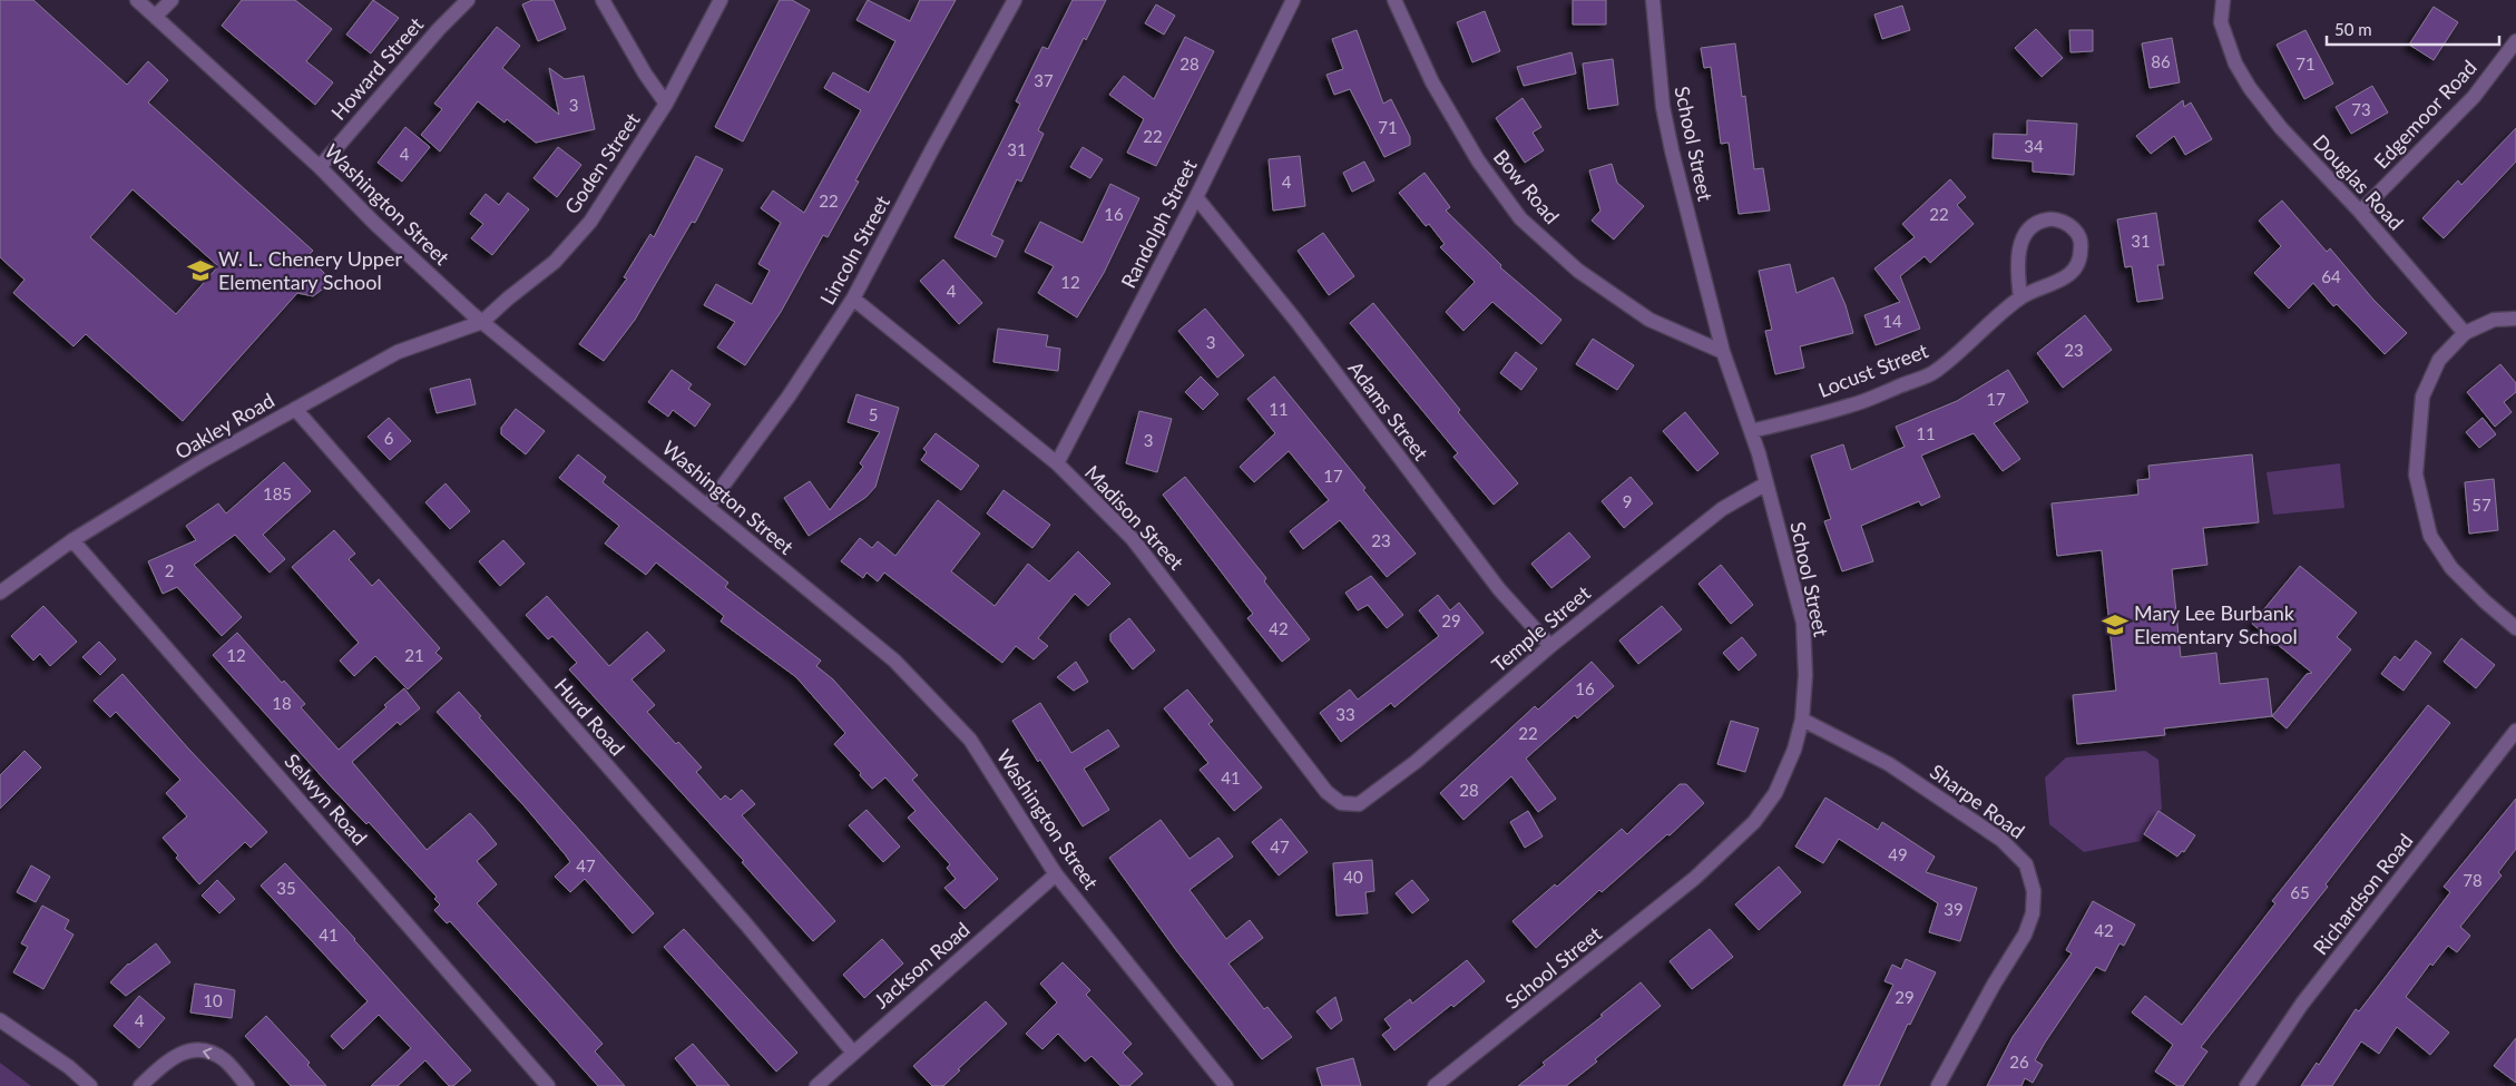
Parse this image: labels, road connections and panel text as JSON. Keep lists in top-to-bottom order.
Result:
{
  "streets": {
    "street": [
      "Howard Street",
      "Edgemoor Road",
      "School Street",
      "Goden Street",
      "Douglas Road",
      "Bow Road",
      "Washington Street",
      "Randolph Street",
      "Lincoln Street",
      "Locust Street",
      "Adams Street",
      "Oakley Road",
      "Madison Street",
      "Temple Street",
      "Hurd Road",
      "Selwyn Road",
      "Sharpe Road",
      "Richardson Road",
      "Jackson Road"
    ]
  },
  "crossings": [
    ["Howard Street", "Washington Street"],
    ["Edgemoor Road", "Douglas Road"],
    ["School Street", "Bow Road"],
    ["School Street", "Locust Street"],
    ["School Street", "Temple Street"],
    ["School Street", "Sharpe Road"],
    ["Goden Street", "Washington Street"],
    ["Goden Street", "Oakley Road"],
    ["Washington Street", "Lincoln Street"],
    ["Washington Street", "Oakley Road"],
    ["Washington Street", "Jackson Road"],
    ["Randolph Street", "Adams Street"],
    ["Randolph Street", "Madison Street"],
    ["Lincoln Street", "Madison Street"],
    ["Adams Street", "Temple Street"],
    ["Oakley Road", "Hurd Road"],
    ["Oakley Road", "Selwyn Road"],
    ["Madison Street", "Temple Street"],
    ["Hurd Road", "Jackson Road"]
  ],
  "places": {
    "school or university": ["W. L. Chenery Upper Elementary School", "Mary Lee Burbank Elementary School"]
  },
  "house_numbers": [
    "86",
    "28",
    "71",
    "37",
    "3",
    "73",
    "71",
    "22",
    "34",
    "31",
    "4",
    "4",
    "22",
    "16",
    "22",
    "31",
    "64",
    "12",
    "4",
    "14",
    "3",
    "23",
    "17",
    "11",
    "5",
    "11",
    "6",
    "3",
    "17",
    "185",
    "9",
    "57",
    "23",
    "2",
    "29",
    "42",
    "12",
    "21",
    "16",
    "18",
    "33",
    "22",
    "41",
    "28",
    "47",
    "49",
    "47",
    "40",
    "78",
    "35",
    "65",
    "39",
    "42",
    "41",
    "29",
    "10",
    "4",
    "26"
  ],
  "scale_bar": "50 m"
}
